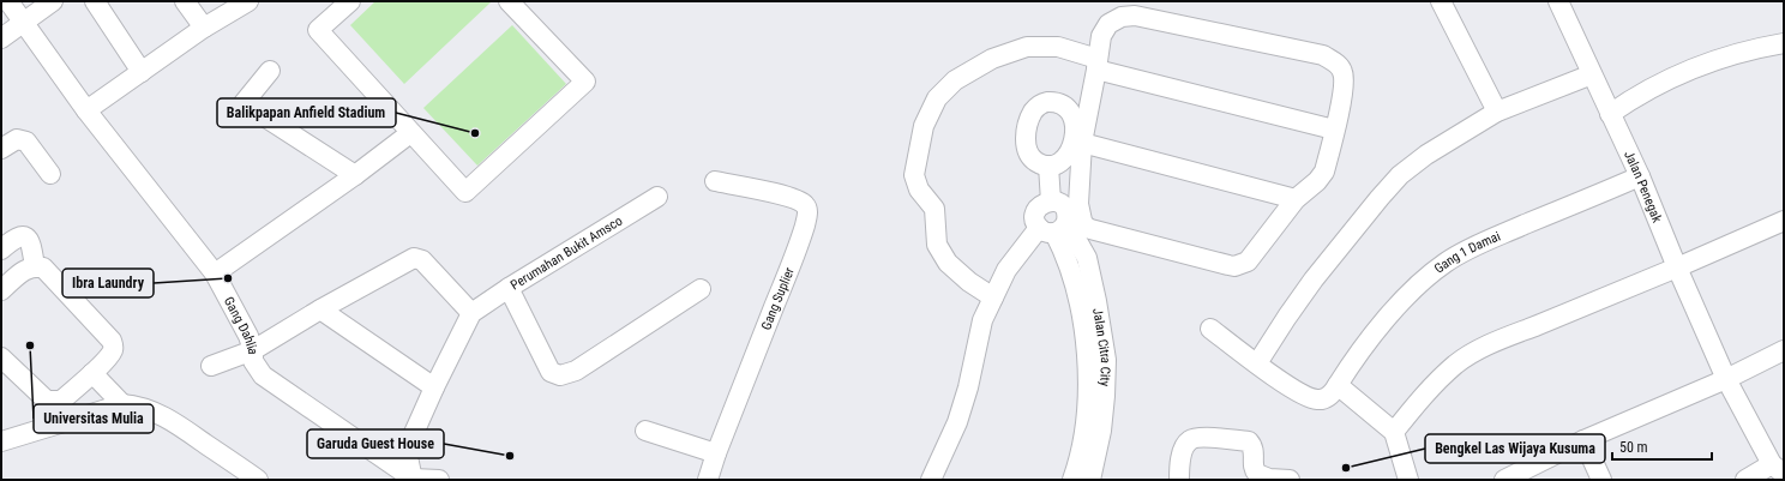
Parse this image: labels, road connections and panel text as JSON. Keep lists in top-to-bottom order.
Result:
{
  "streets": {
    "street": [
      "Jalan Penegak",
      "Perumahan Bukit Amsco",
      "Gang 1 Damai",
      "Gang Suplier",
      "Gang Dahlia",
      "Jalan Citra City"
    ]
  },
  "crossings": [
    ["Jalan Penegak", "Gang 1 Damai"]
  ],
  "places": [
    "Balikpapan Anfield Stadium",
    "Ibra Laundry",
    "Universitas Mulia",
    "Garuda Guest House",
    "Bengkel Las Wijaya Kusuma"
  ],
  "scale_bar": "50 m"
}
